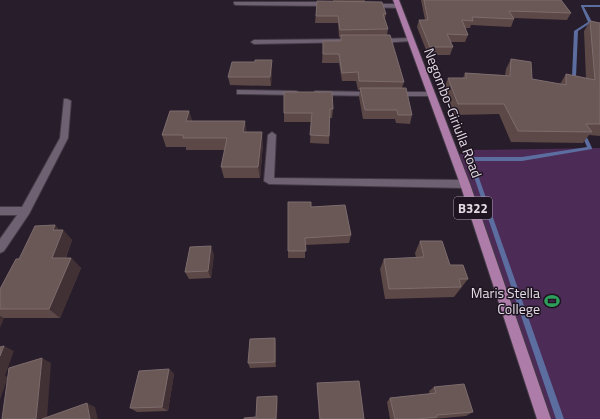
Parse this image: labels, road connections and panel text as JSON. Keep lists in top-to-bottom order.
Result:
{
  "streets": {
    "main road": ["Negombo-Giriulla Road", "B322"]
  },
  "places": {
    "sports": ["Maris Stella College"]
  }
}
